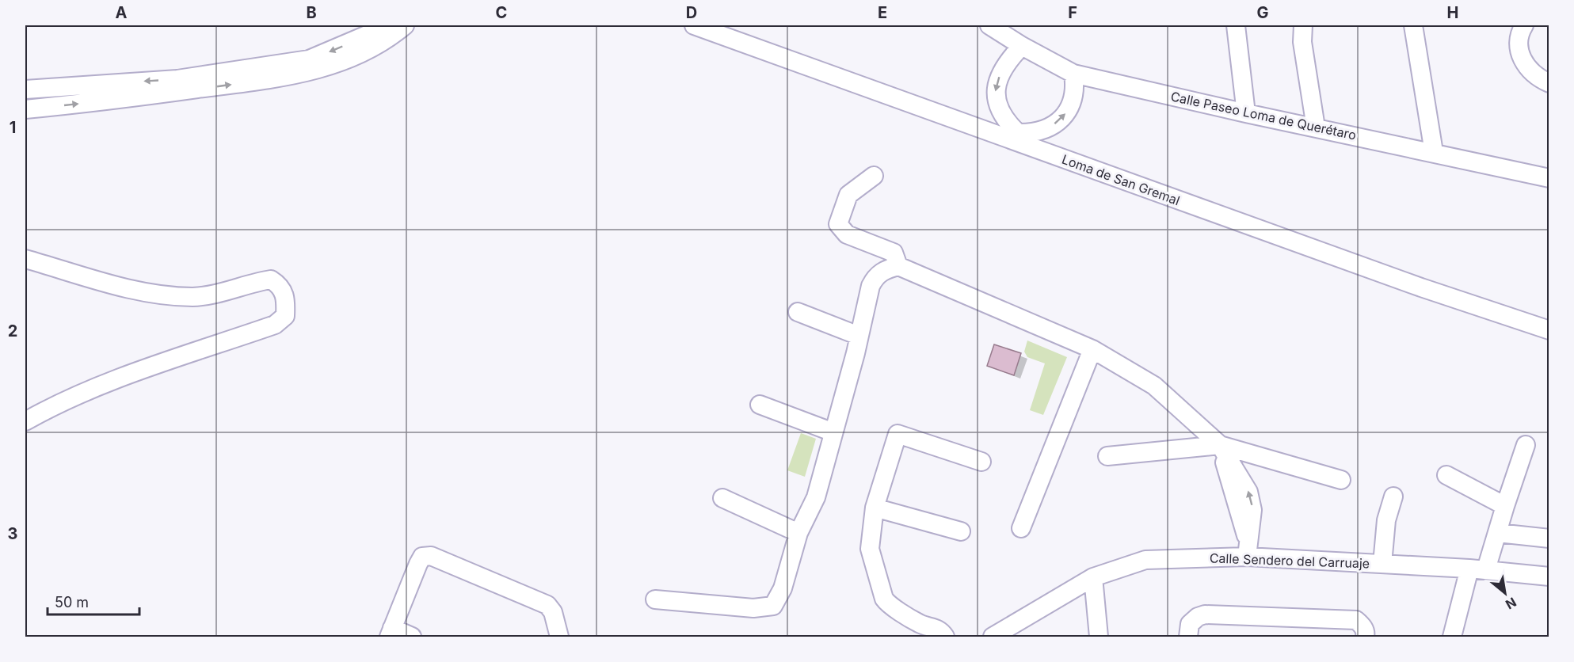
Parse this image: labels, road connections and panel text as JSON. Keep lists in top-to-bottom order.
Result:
{
  "streets": {
    "street": ["Calle Paseo Loma de Querétaro", "Loma de San Gremal", "Calle Sendero del Carruaje"]
  },
  "crossings": [
    ["Calle Paseo Loma de Querétaro", "Loma de San Gremal"]
  ],
  "scale_bar": "50 m",
  "north": "bottom right",
  "grid": {
    "columns": [
      "A",
      "B",
      "C",
      "D",
      "E",
      "F",
      "G",
      "H"
    ],
    "rows": ["1", "2", "3"]
  }
}
